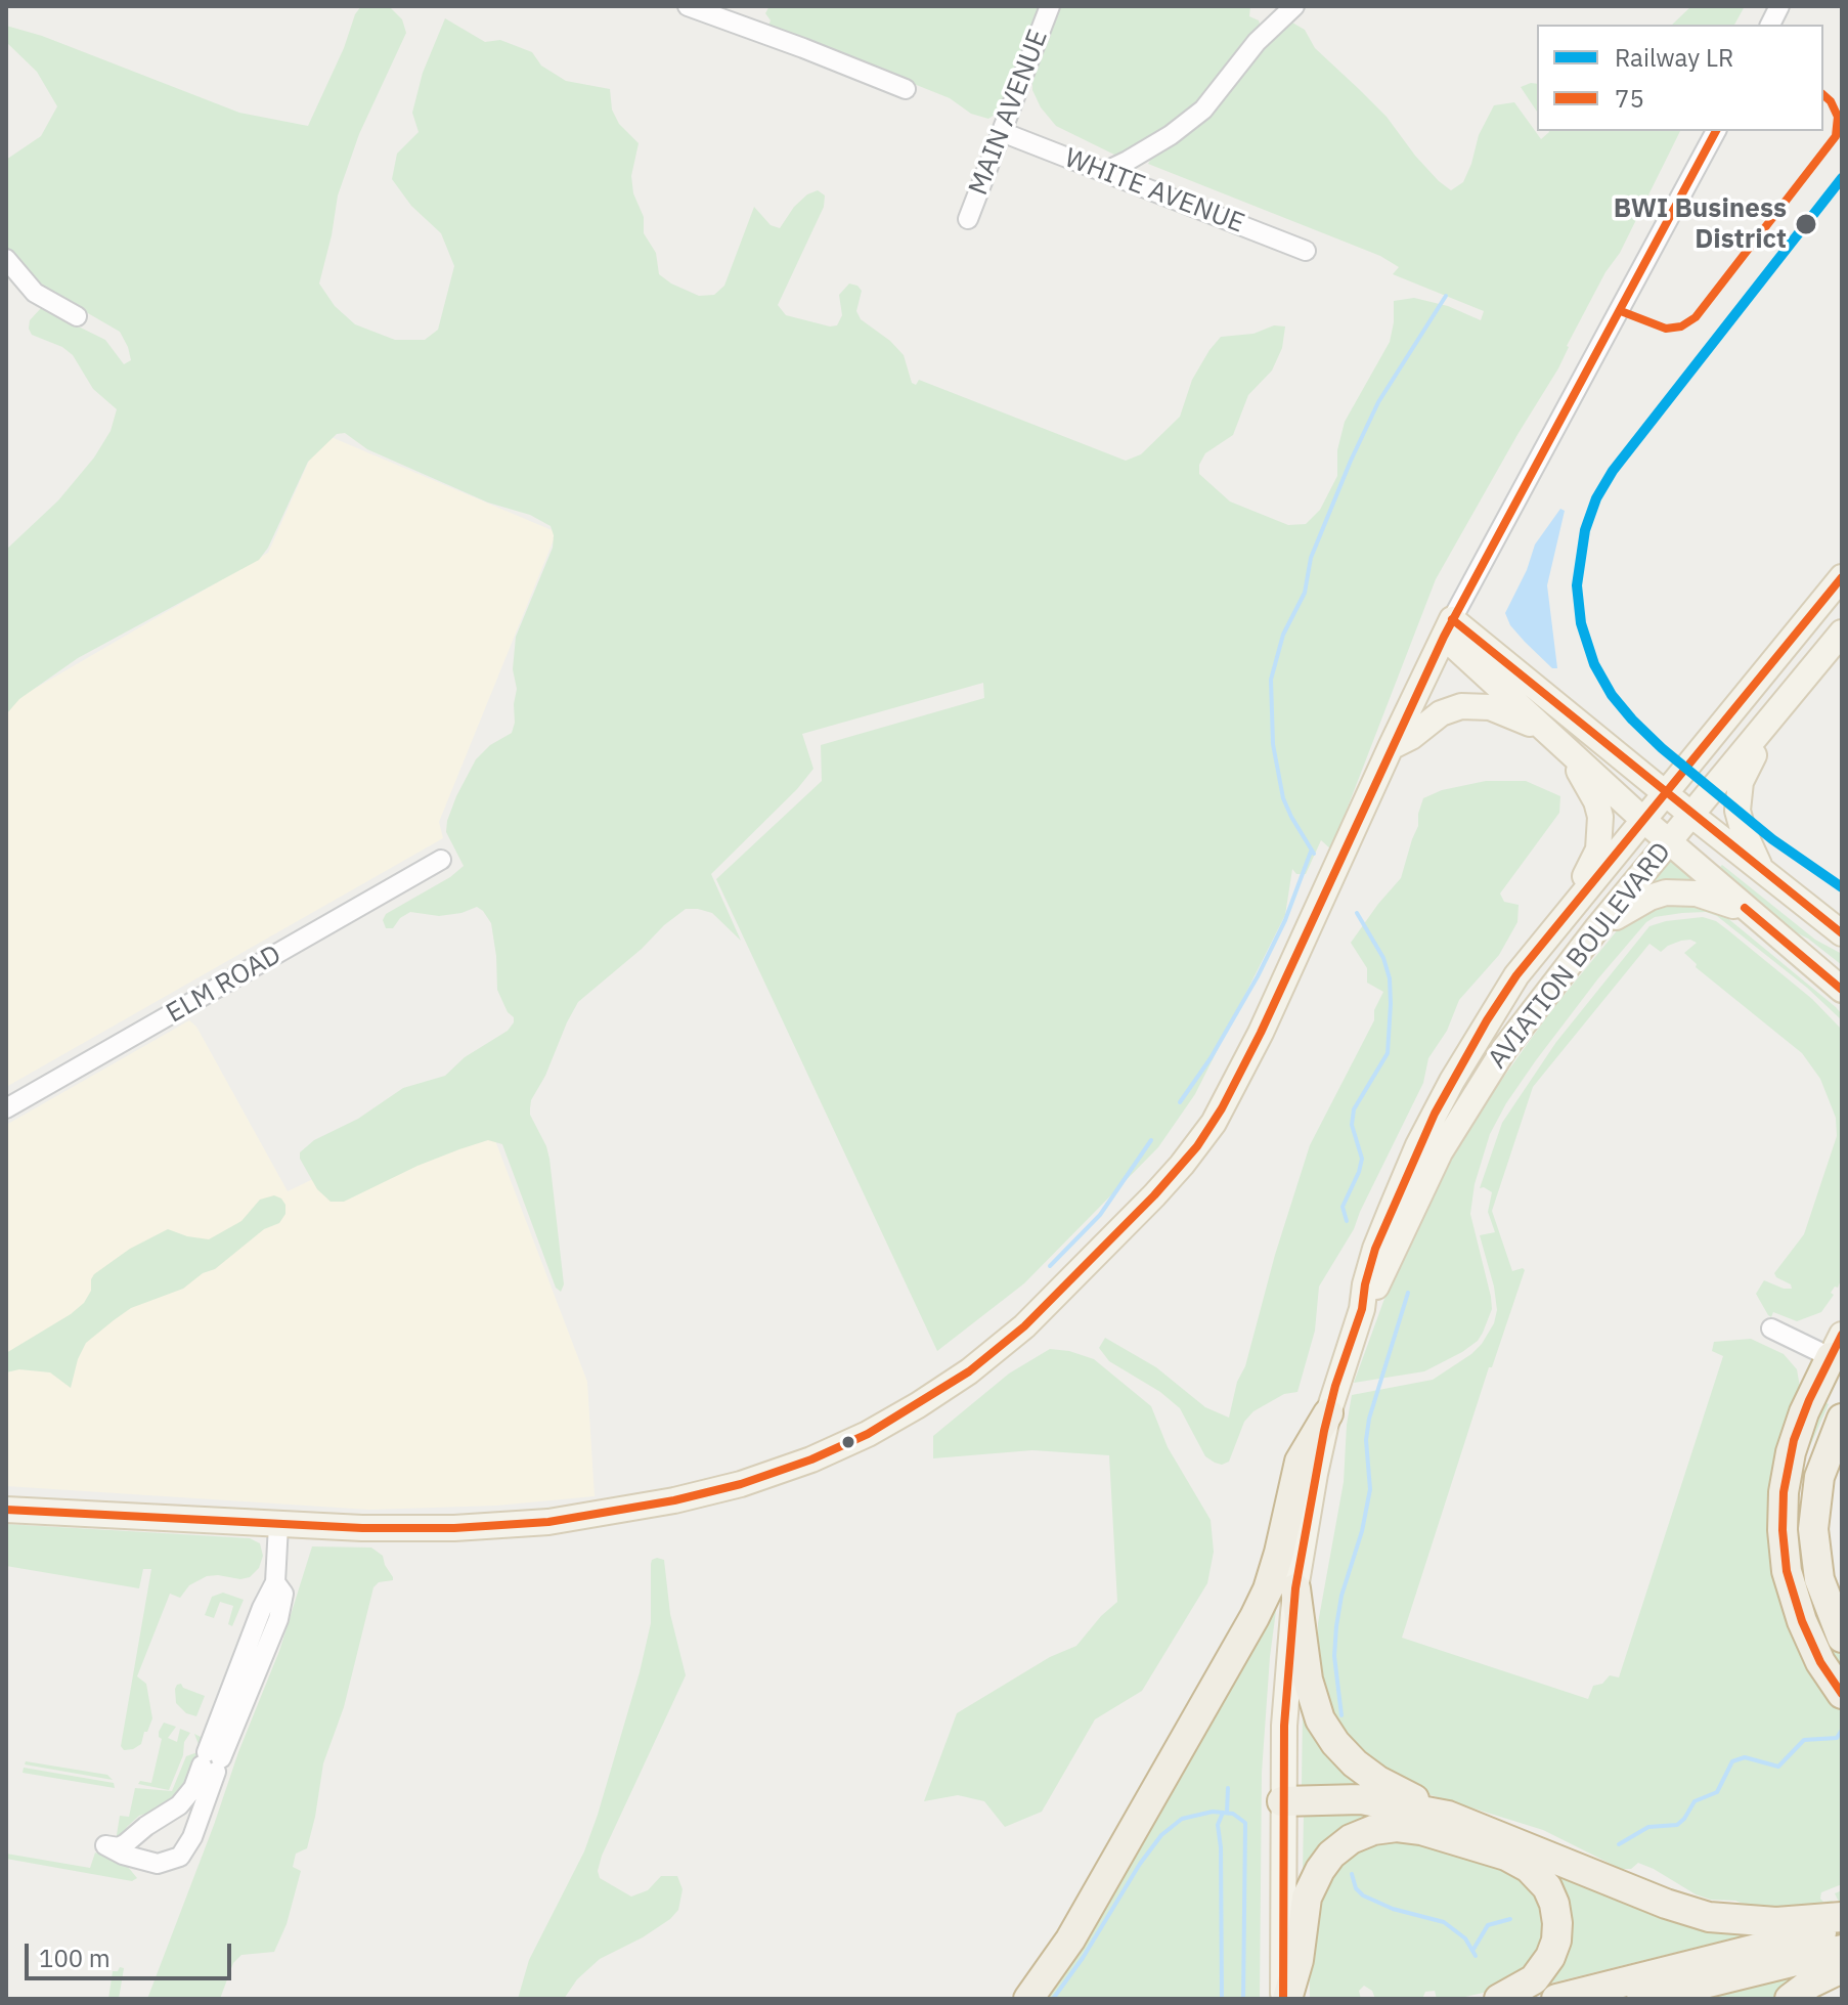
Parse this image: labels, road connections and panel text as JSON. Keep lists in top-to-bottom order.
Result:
{
  "streets": {
    "main road": ["AVIATION BOULEVARD"],
    "street": ["MAIN AVENUE", "WHITE AVENUE", "ELM ROAD"]
  },
  "crossings": [
    ["MAIN AVENUE", "WHITE AVENUE"]
  ],
  "places": ["BWI Business District"],
  "lines": ["transit line 75", "rail line LR"],
  "legend": ["Railway LR", "75"],
  "scale_bar": "100 m"
}
